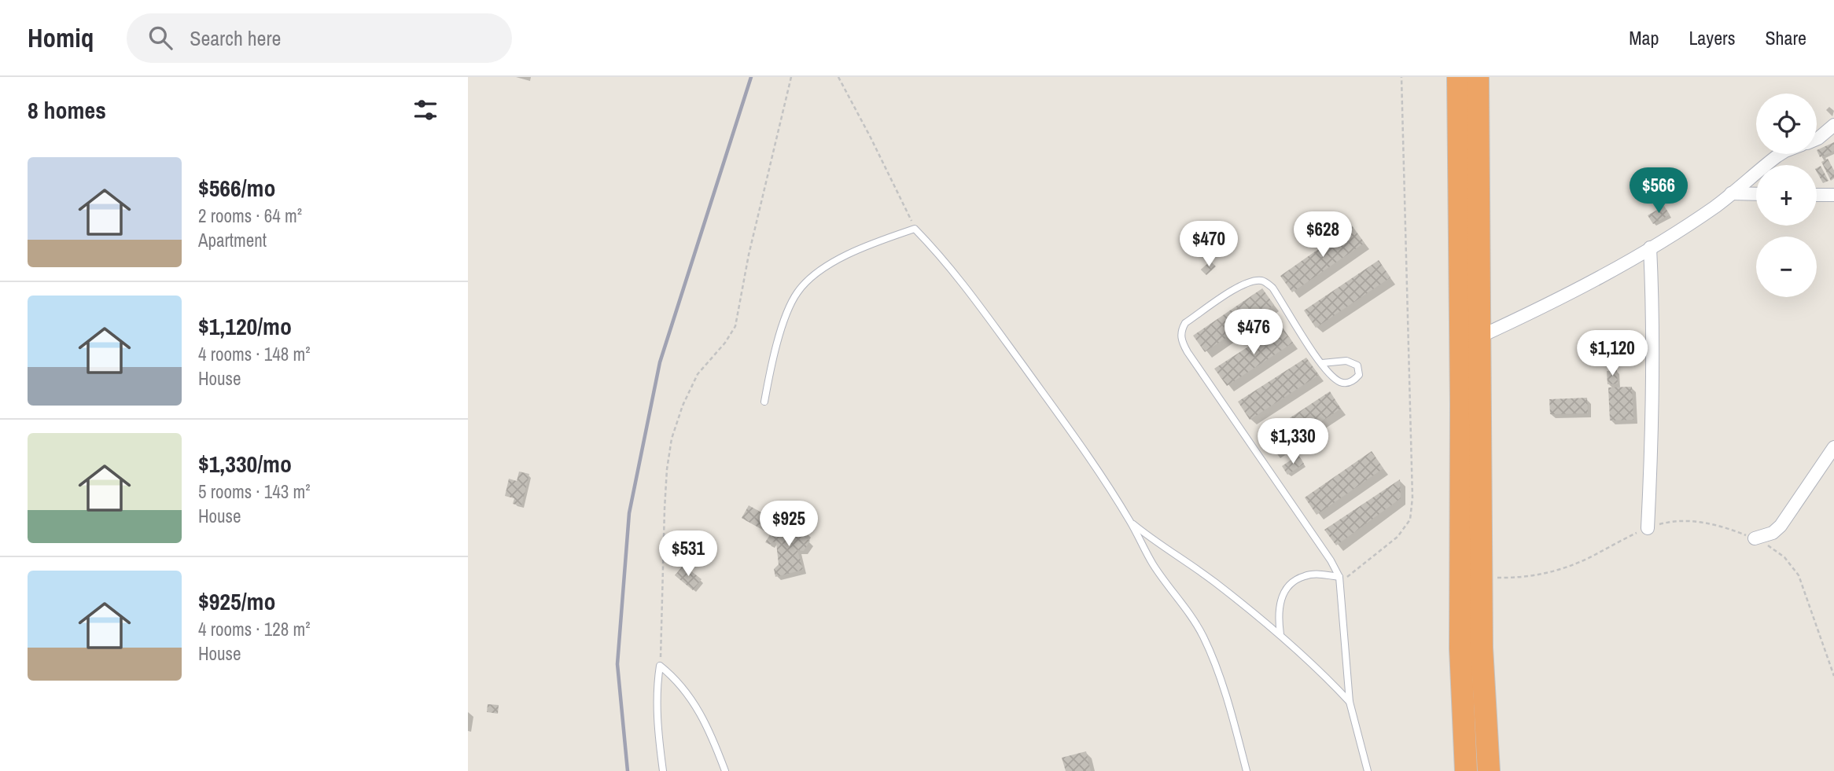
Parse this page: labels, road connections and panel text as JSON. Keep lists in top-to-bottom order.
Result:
{
  "page": {
    "header": "Homiq",
    "search": "Search here",
    "nav": ["Map", "Layers", "Share"],
    "heading": "8 homes",
    "map_buttons": ["+", "−"],
    "list": [
      {
        "name": "$566/mo",
        "note": "2 rooms · 64 m² · Apartment"
      },
      {
        "name": "$1,120/mo",
        "note": "4 rooms · 148 m² · House"
      },
      {
        "name": "$1,330/mo",
        "note": "5 rooms · 143 m² · House"
      },
      {
        "name": "$925/mo",
        "note": "4 rooms · 128 m² · House"
      }
    ],
    "price": [
      "$566",
      "$628",
      "$470",
      "$476",
      "$1,120",
      "$1,330",
      "$925",
      "$531"
    ]
  }
}
